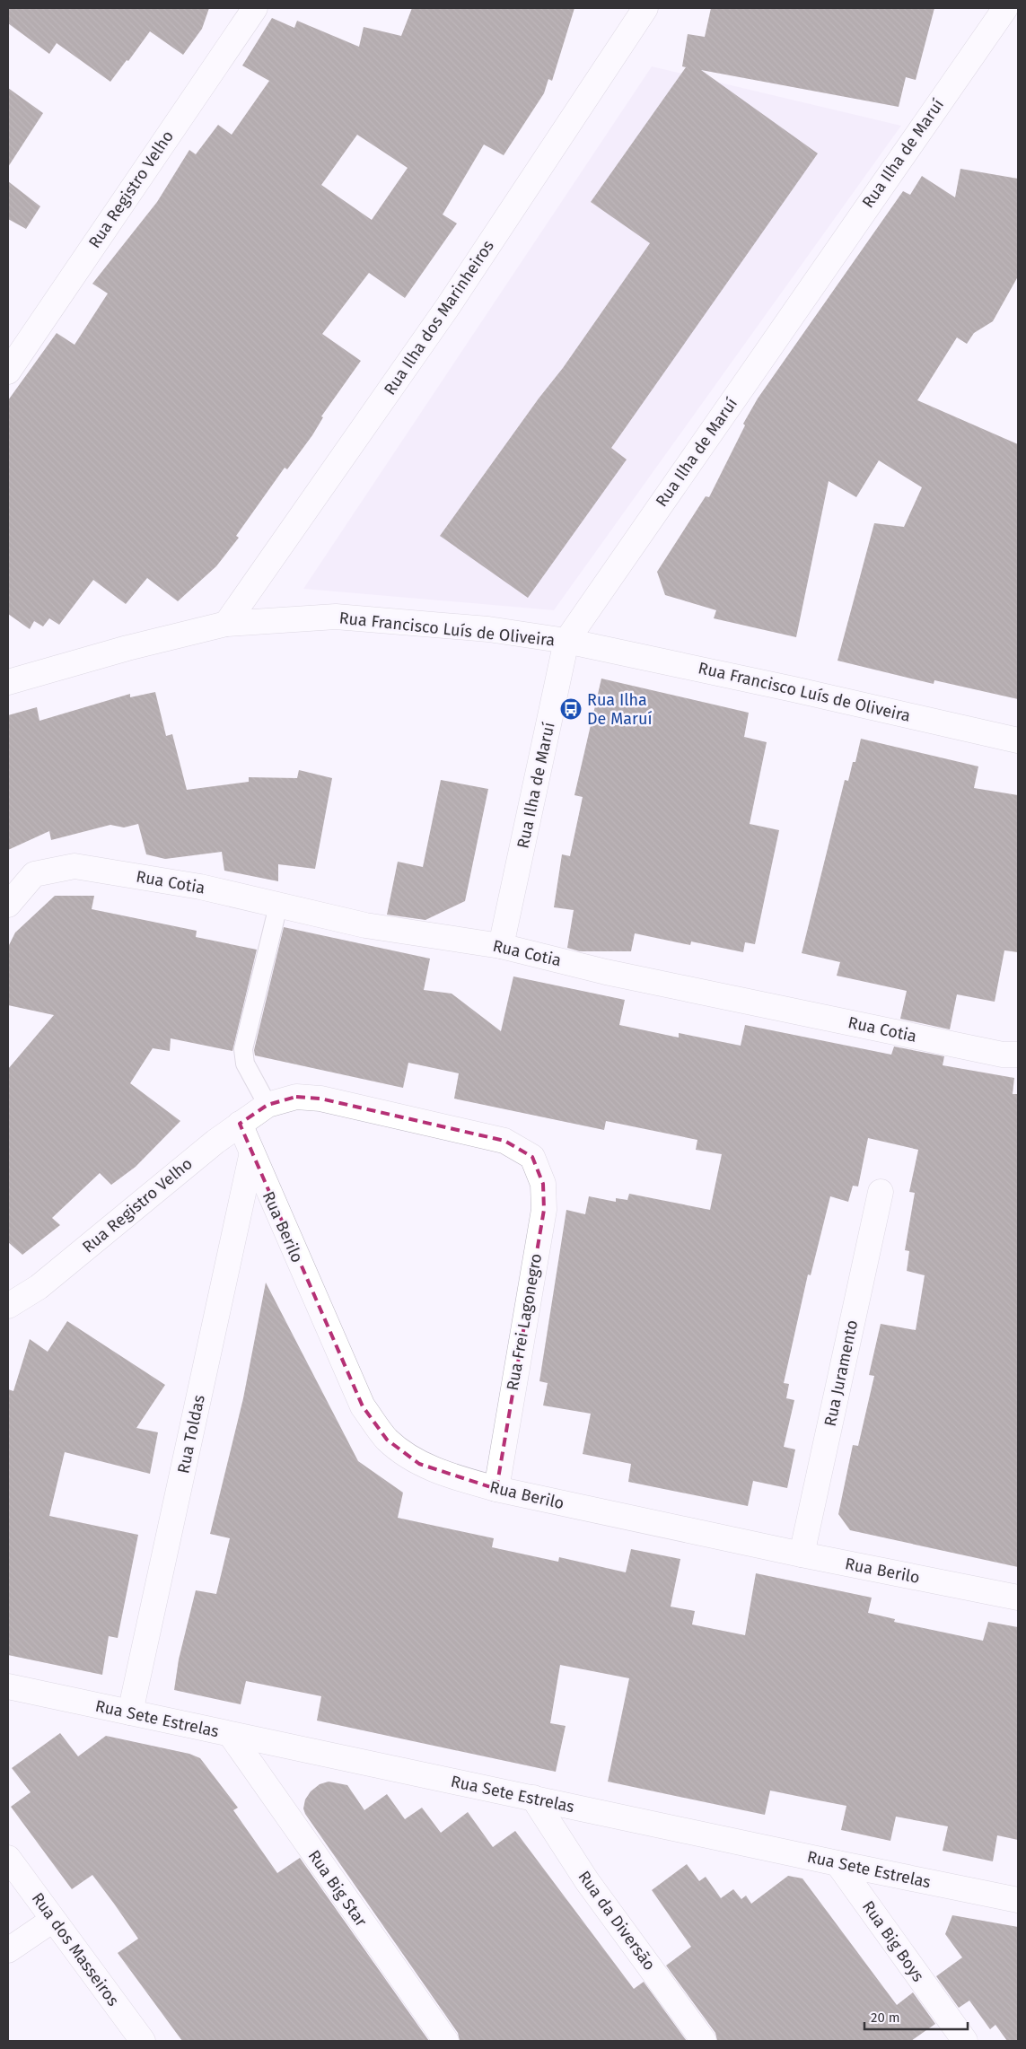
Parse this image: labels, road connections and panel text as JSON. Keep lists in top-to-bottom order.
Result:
{
  "streets": {
    "street": [
      "Rua Ilha de Maruí",
      "Rua Registro Velho",
      "Rua Ilha dos Marinheiros",
      "Rua Francisco Luís de Oliveira",
      "Rua Cotia",
      "Rua Berilo",
      "Rua Frei Lagonegro",
      "Rua Juramento",
      "Rua Toldas",
      "Rua Sete Estrelas",
      "Rua Big Star",
      "Rua da Diversão",
      "Rua Big Boys",
      "Rua dos Masseiros"
    ]
  },
  "crossings": [
    ["Rua Ilha de Maruí", "Rua Francisco Luís de Oliveira"],
    ["Rua Ilha de Maruí", "Rua Cotia"],
    ["Rua Registro Velho", "Rua Berilo"],
    ["Rua Registro Velho", "Rua Frei Lagonegro"],
    ["Rua Ilha dos Marinheiros", "Rua Francisco Luís de Oliveira"],
    ["Rua Berilo", "Rua Frei Lagonegro"],
    ["Rua Berilo", "Rua Juramento"],
    ["Rua Berilo", "Rua Toldas"],
    ["Rua Toldas", "Rua Sete Estrelas"],
    ["Rua Sete Estrelas", "Rua Big Star"],
    ["Rua Sete Estrelas", "Rua da Diversão"],
    ["Rua Sete Estrelas", "Rua Big Boys"]
  ],
  "places": {
    "bus stop": ["Rua Ilha De Maruí"]
  },
  "scale_bar": "20 m"
}
